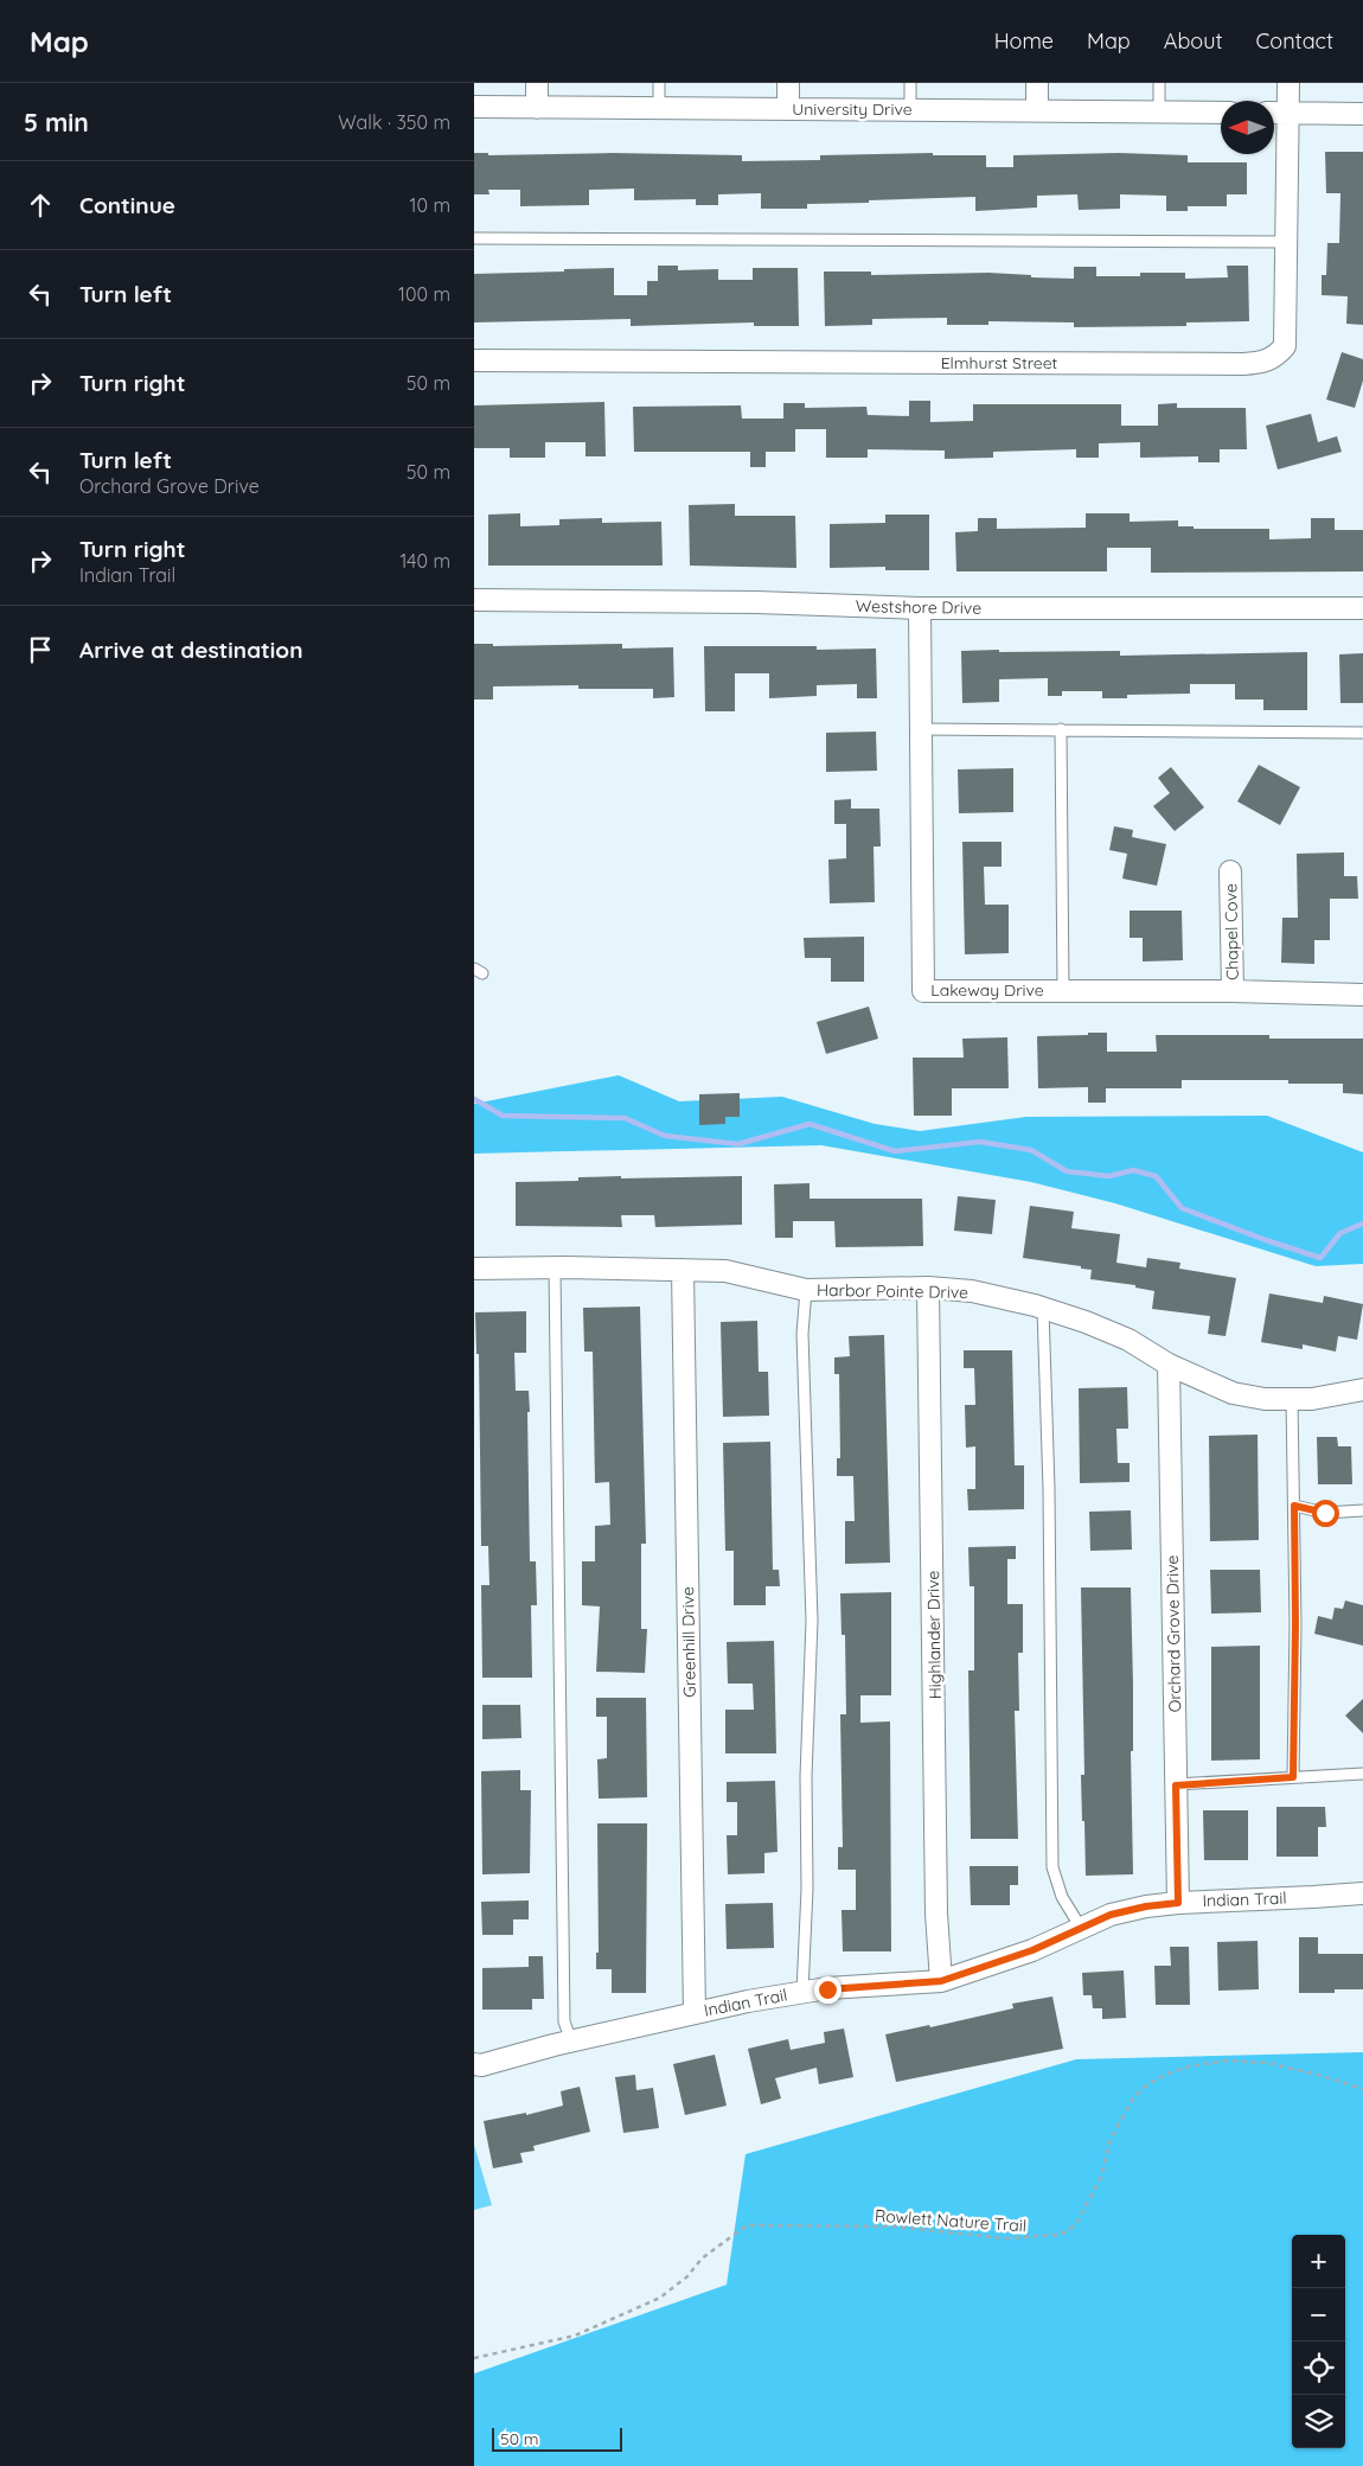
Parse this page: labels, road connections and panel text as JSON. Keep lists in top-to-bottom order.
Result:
{
  "streets": {
    "street": [
      "University Drive",
      "Elmhurst Street",
      "Westshore Drive",
      "Chapel Cove",
      "Lakeway Drive",
      "Harbor Pointe Drive",
      "Orchard Grove Drive",
      "Highlander Drive",
      "Greenhill Drive",
      "Indian Trail"
    ],
    "path": ["Rowlett Nature Trail"]
  },
  "crossings": [
    ["Westshore Drive", "Lakeway Drive"],
    ["Chapel Cove", "Lakeway Drive"],
    ["Harbor Pointe Drive", "Orchard Grove Drive"],
    ["Harbor Pointe Drive", "Highlander Drive"],
    ["Harbor Pointe Drive", "Greenhill Drive"],
    ["Orchard Grove Drive", "Indian Trail"],
    ["Highlander Drive", "Indian Trail"],
    ["Greenhill Drive", "Indian Trail"]
  ],
  "scale_bar": "50 m",
  "north": "left",
  "page": {
    "header": "Map",
    "nav": [
      "Home",
      "Map",
      "About",
      "Contact"
    ],
    "heading": ["5 min", "Walk · 350 m"],
    "list": [
      ["Continue", "10 m"],
      ["Turn left", "100 m"],
      ["Turn right", "50 m"],
      ["Turn left", "Orchard Grove Drive", "50 m"],
      ["Turn right", "Indian Trail", "140 m"],
      "Arrive at destination"
    ],
    "map_buttons": ["+", "−"],
    "scale": "50 m"
  }
}
